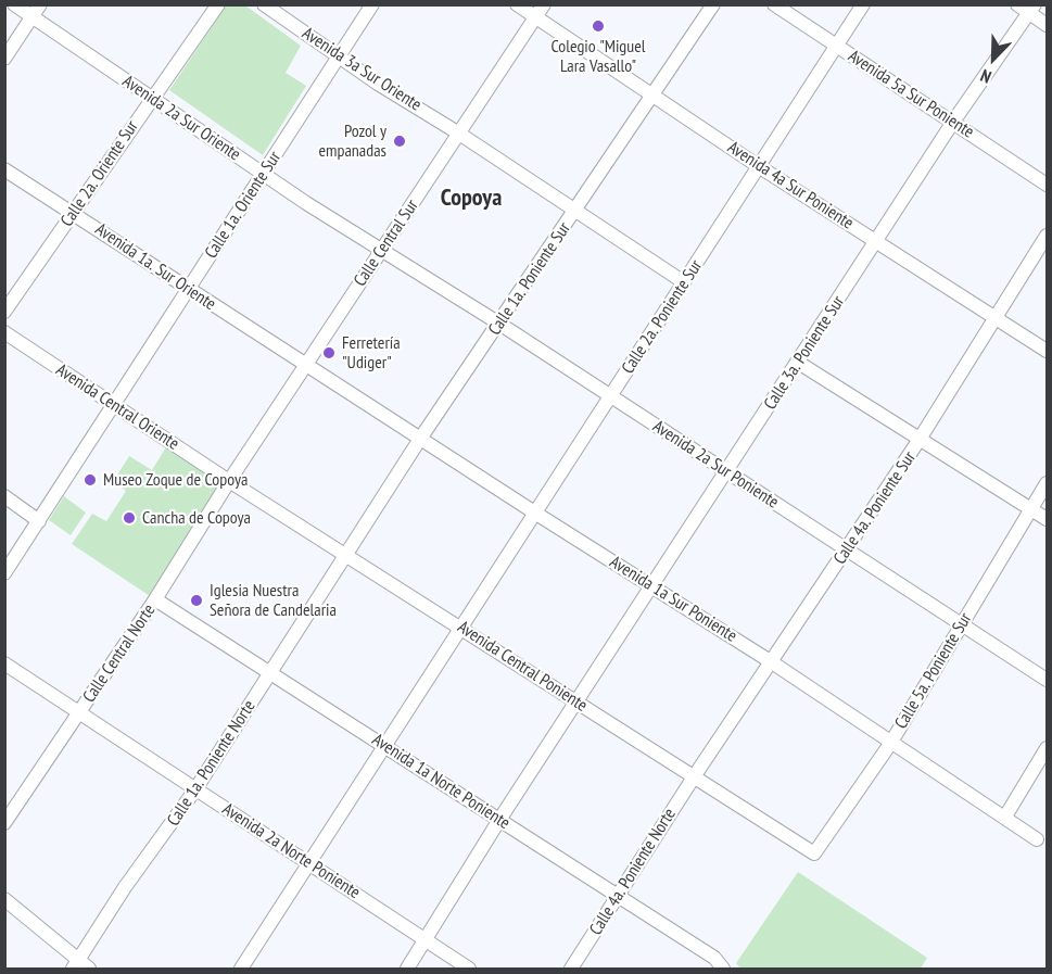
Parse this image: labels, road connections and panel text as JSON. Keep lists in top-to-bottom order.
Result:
{
  "streets": {
    "street": [
      "Avenida 3a Sur Oriente",
      "Avenida 5a Sur Poniente",
      "Avenida 2a Sur Oriente",
      "Calle 2a. Oriente Sur",
      "Avenida 4a Sur Poniente",
      "Calle 1a. Oriente Sur",
      "Calle Central Sur",
      "Avenida 1a. Sur Oriente",
      "Calle 1a. Poniente Sur",
      "Calle 2a. Poniente Sur",
      "Calle 3a. Poniente Sur",
      "Avenida Central Oriente",
      "Avenida 2a Sur Poniente",
      "Calle 4a. Poniente Sur",
      "Avenida 1a Sur Poniente",
      "Calle Central Norte",
      "Avenida Central Poniente",
      "Calle 5a. Poniente Sur",
      "Calle 1a. Poniente Norte",
      "Avenida 1a Norte Poniente",
      "Avenida 2a Norte Poniente",
      "Calle 4a. Poniente Norte"
    ]
  },
  "crossings": [
    ["Avenida 3a Sur Oriente", "Calle 1a. Oriente Sur"],
    ["Avenida 3a Sur Oriente", "Calle Central Sur"],
    ["Avenida 3a Sur Oriente", "Calle 1a. Poniente Sur"],
    ["Avenida 3a Sur Oriente", "Calle 2a. Poniente Sur"],
    ["Avenida 5a Sur Poniente", "Calle 2a. Poniente Sur"],
    ["Avenida 5a Sur Poniente", "Calle 3a. Poniente Sur"],
    ["Avenida 2a Sur Oriente", "Calle 2a. Oriente Sur"],
    ["Avenida 2a Sur Oriente", "Calle 1a. Oriente Sur"],
    ["Avenida 2a Sur Oriente", "Calle Central Sur"],
    ["Avenida 2a Sur Oriente", "Avenida 2a Sur Poniente"],
    ["Calle 2a. Oriente Sur", "Avenida 1a. Sur Oriente"],
    ["Avenida 4a Sur Poniente", "Calle Central Sur"],
    ["Avenida 4a Sur Poniente", "Calle 1a. Poniente Sur"],
    ["Avenida 4a Sur Poniente", "Calle 2a. Poniente Sur"],
    ["Avenida 4a Sur Poniente", "Calle 3a. Poniente Sur"],
    ["Avenida 4a Sur Poniente", "Calle 4a. Poniente Sur"],
    ["Calle 1a. Oriente Sur", "Avenida 1a. Sur Oriente"],
    ["Calle 1a. Oriente Sur", "Avenida Central Oriente"],
    ["Calle Central Sur", "Avenida 1a. Sur Oriente"],
    ["Calle Central Sur", "Avenida Central Oriente"],
    ["Calle Central Sur", "Avenida 2a Sur Poniente"],
    ["Calle Central Sur", "Avenida 1a Sur Poniente"],
    ["Calle Central Sur", "Calle Central Norte"],
    ["Calle Central Sur", "Avenida Central Poniente"],
    ["Avenida 1a. Sur Oriente", "Avenida 1a Sur Poniente"],
    ["Calle 1a. Poniente Sur", "Avenida 2a Sur Poniente"],
    ["Calle 1a. Poniente Sur", "Avenida 1a Sur Poniente"],
    ["Calle 1a. Poniente Sur", "Avenida Central Poniente"],
    ["Calle 1a. Poniente Sur", "Calle 1a. Poniente Norte"],
    ["Calle 2a. Poniente Sur", "Avenida 2a Sur Poniente"],
    ["Calle 2a. Poniente Sur", "Avenida 1a Sur Poniente"],
    ["Calle 2a. Poniente Sur", "Avenida Central Poniente"],
    ["Calle 2a. Poniente Sur", "Avenida 1a Norte Poniente"],
    ["Calle 2a. Poniente Sur", "Avenida 2a Norte Poniente"],
    ["Calle 3a. Poniente Sur", "Avenida 2a Sur Poniente"],
    ["Calle 3a. Poniente Sur", "Avenida 1a Sur Poniente"],
    ["Calle 3a. Poniente Sur", "Avenida Central Poniente"],
    ["Calle 3a. Poniente Sur", "Avenida 1a Norte Poniente"],
    ["Calle 3a. Poniente Sur", "Avenida 2a Norte Poniente"],
    ["Avenida Central Oriente", "Calle Central Norte"],
    ["Avenida Central Oriente", "Avenida Central Poniente"],
    ["Avenida 2a Sur Poniente", "Calle 4a. Poniente Sur"],
    ["Avenida 2a Sur Poniente", "Calle 5a. Poniente Sur"],
    ["Calle 4a. Poniente Sur", "Avenida 1a Sur Poniente"],
    ["Calle 4a. Poniente Sur", "Avenida Central Poniente"],
    ["Calle 4a. Poniente Sur", "Calle 4a. Poniente Norte"],
    ["Avenida 1a Sur Poniente", "Calle 5a. Poniente Sur"],
    ["Calle Central Norte", "Avenida Central Poniente"],
    ["Calle Central Norte", "Avenida 1a Norte Poniente"],
    ["Calle Central Norte", "Avenida 2a Norte Poniente"],
    ["Avenida Central Poniente", "Calle 5a. Poniente Sur"],
    ["Avenida Central Poniente", "Calle 1a. Poniente Norte"],
    ["Avenida Central Poniente", "Calle 4a. Poniente Norte"],
    ["Calle 1a. Poniente Norte", "Avenida 1a Norte Poniente"],
    ["Calle 1a. Poniente Norte", "Avenida 2a Norte Poniente"],
    ["Avenida 1a Norte Poniente", "Calle 4a. Poniente Norte"]
  ],
  "districts": ["Copoya"],
  "places": [
    "Colegio \"Miguel Lara Vasallo\"",
    "Pozol y empanadas",
    "Ferretería \"Udiger\"",
    "Museo Zoque de Copoya",
    "Cancha de Copoya",
    "Iglesia Nuestra Señora de Candelaria"
  ],
  "north": "bottom left"
}
